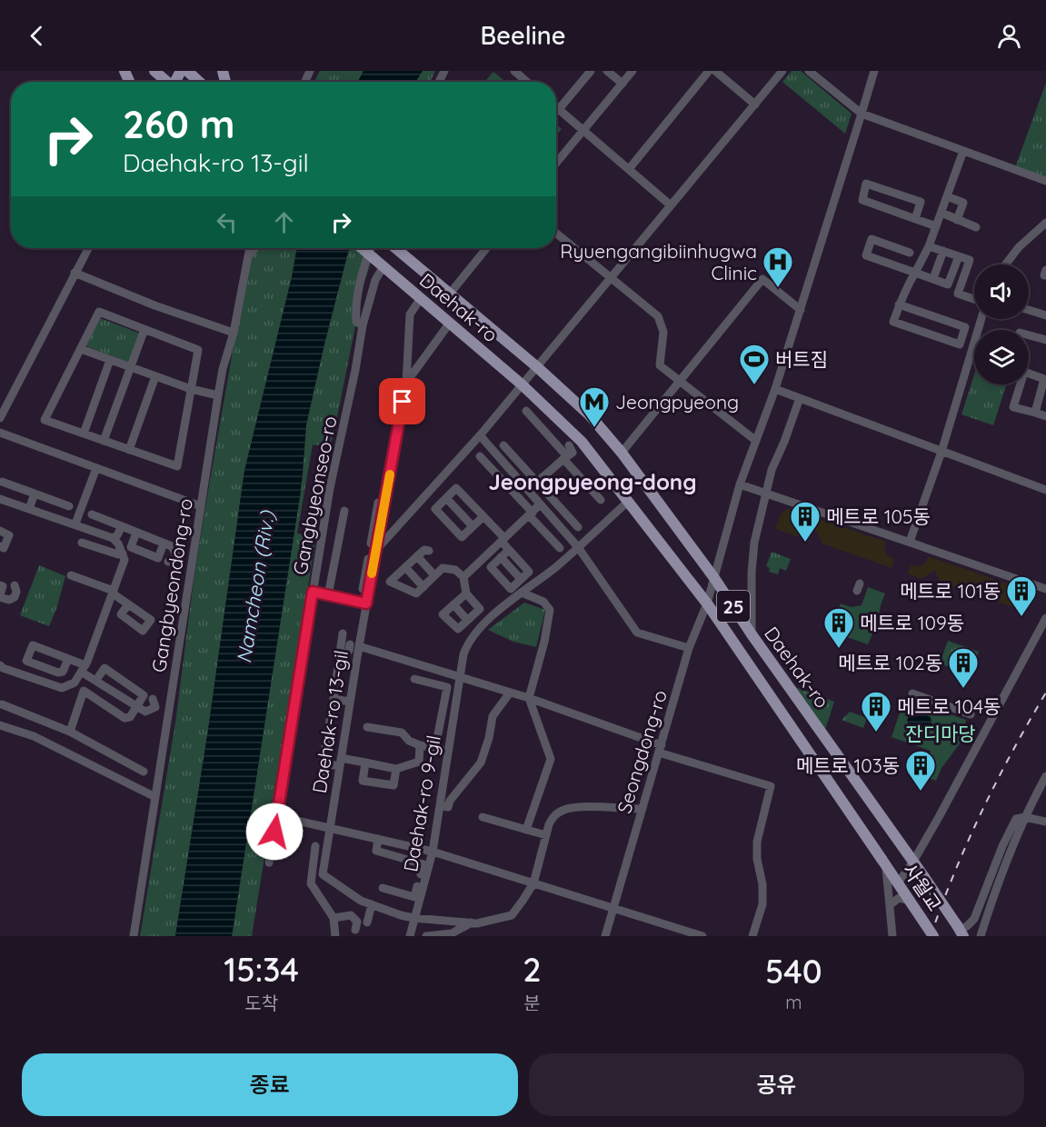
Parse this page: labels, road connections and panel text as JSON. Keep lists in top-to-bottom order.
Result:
{
  "streets": {
    "main road": ["Daehak-ro", "25", "사월교"],
    "street": [
      "Gangbyeonseo-ro",
      "Gangbyeondong-ro",
      "Daehak-ro 13-gil",
      "Seongdong-ro",
      "Daehak-ro 9-gil"
    ]
  },
  "crossings": [
    ["Daehak-ro", "Gangbyeonseo-ro"],
    ["Daehak-ro", "Seongdong-ro"],
    ["Daehak-ro", "Daehak-ro 9-gil"],
    ["Daehak-ro", "사월교"],
    ["Daehak-ro 13-gil", "Daehak-ro 9-gil"]
  ],
  "districts": ["Jeongpyeong-dong"],
  "water": ["Namcheon (Riv.)"],
  "parks": ["잔디마당"],
  "places": {
    "hospital": ["Ryuengangibiinhugwa Clinic"],
    "sports": ["버트짐"],
    "metro station": ["Jeongpyeong"],
    "building": [
      "메트로 105동",
      "메트로 101동",
      "메트로 109동",
      "메트로 102동",
      "메트로 104동",
      "메트로 103동"
    ]
  },
  "page": {
    "header": "Beeline",
    "turn": ["260 m", "Daehak-ro 13-gil"],
    "eta": [
      "15:34",
      "도착",
      "2",
      "분",
      "540",
      "m"
    ],
    "buttons": ["종료", "공유"]
  }
}
